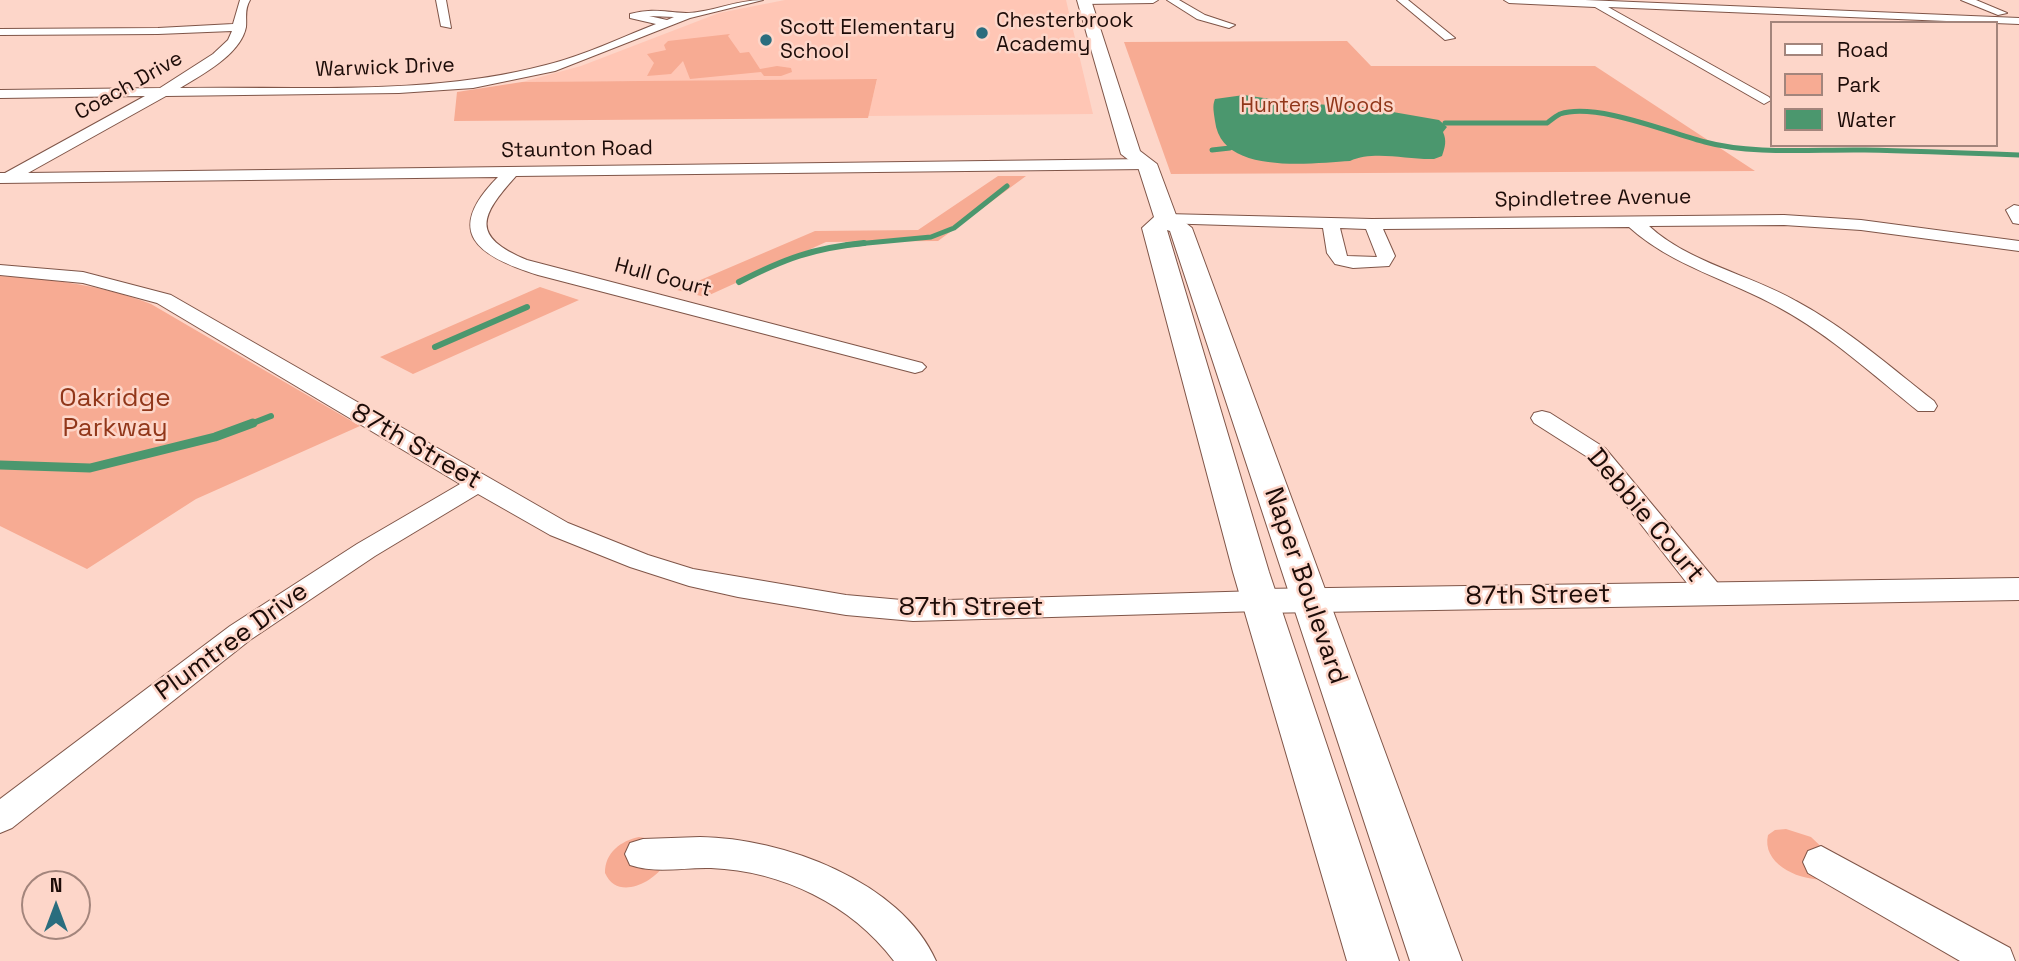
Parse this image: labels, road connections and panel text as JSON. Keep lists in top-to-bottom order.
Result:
{
  "streets": {
    "main road": ["Naper Boulevard"],
    "street": [
      "Warwick Drive",
      "Coach Drive",
      "Staunton Road",
      "Spindletree Avenue",
      "Hull Court",
      "87th Street",
      "Debbie Court",
      "Plumtree Drive"
    ]
  },
  "crossings": [
    ["Warwick Drive", "Coach Drive"],
    ["Coach Drive", "Staunton Road"],
    ["Staunton Road", "Hull Court"],
    ["Staunton Road", "Naper Boulevard"],
    ["Spindletree Avenue", "Naper Boulevard"],
    ["87th Street", "Debbie Court"],
    ["87th Street", "Naper Boulevard"],
    ["87th Street", "Plumtree Drive"]
  ],
  "parks": ["Hunters Woods", "Oakridge Parkway"],
  "places": ["Chesterbrook Academy", "Scott Elementary School"],
  "legend": ["Road", "Park", "Water"],
  "north": "top"
}
